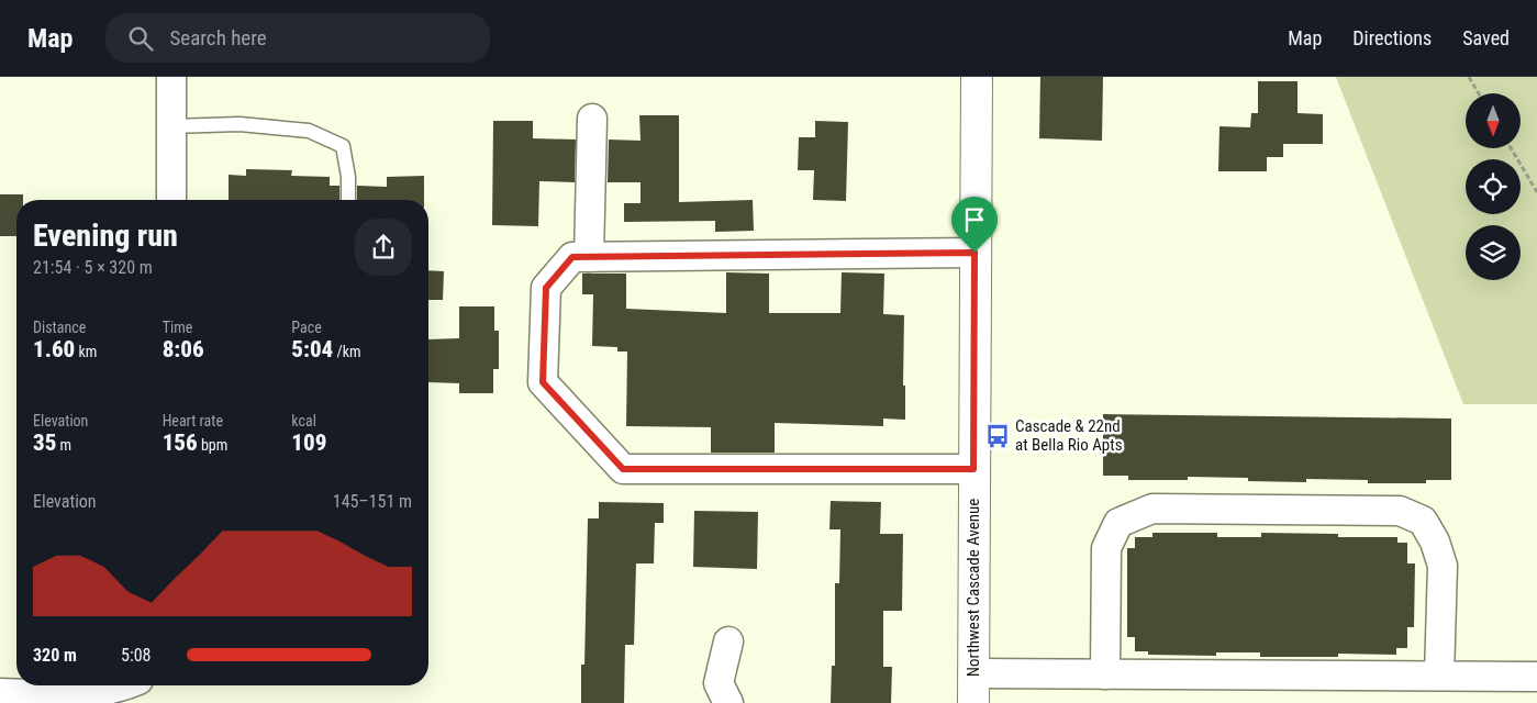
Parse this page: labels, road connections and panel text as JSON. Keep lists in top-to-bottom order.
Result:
{
  "streets": {
    "street": ["Northwest Cascade Avenue"]
  },
  "places": {
    "bus stop": ["Cascade & 22nd at Bella Rio Apts"]
  },
  "north": "bottom",
  "page": {
    "header": "Map",
    "search": "Search here",
    "nav": ["Map", "Directions", "Saved"],
    "heading": ["Evening run", "21:54 · 5 × 320 m"],
    "stats": [
      ["Distance", "1.60 km"],
      ["Time", "8:06"],
      ["Pace", "5:04 /km"],
      ["Elevation", "35 m"],
      ["Heart rate", "156 bpm"],
      ["kcal", "109"]
    ],
    "chart": ["Elevation", "145–151 m"],
    "list": [
      {
        "name": "320 m",
        "note": "5:08"
      }
    ]
  }
}
